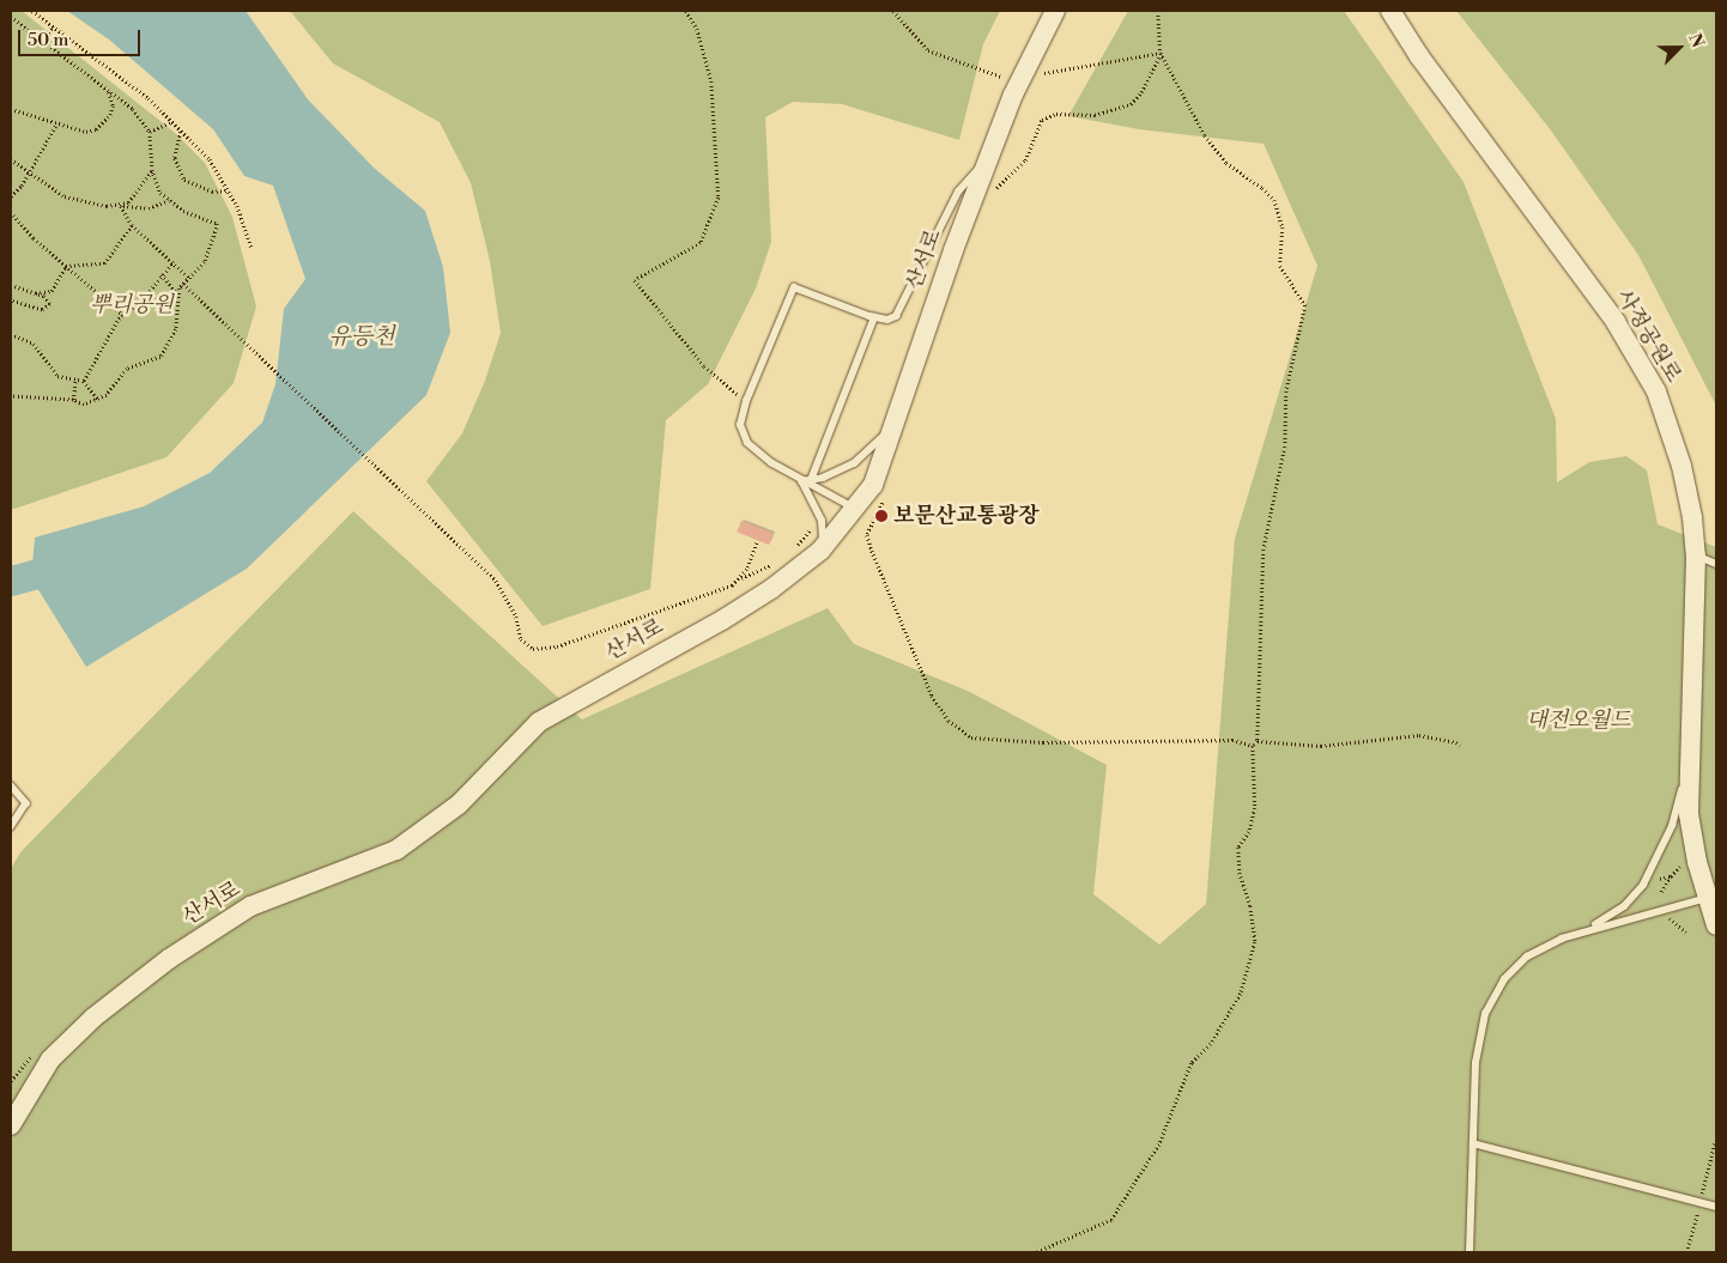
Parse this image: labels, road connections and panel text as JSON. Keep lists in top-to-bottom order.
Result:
{
  "streets": {
    "street": ["산서로", "사정공원로"]
  },
  "water": ["유등천"],
  "parks": ["뿌리공원", "대전오월드"],
  "places": ["보문산교통광장"],
  "scale_bar": "50 m",
  "north": "top right"
}
